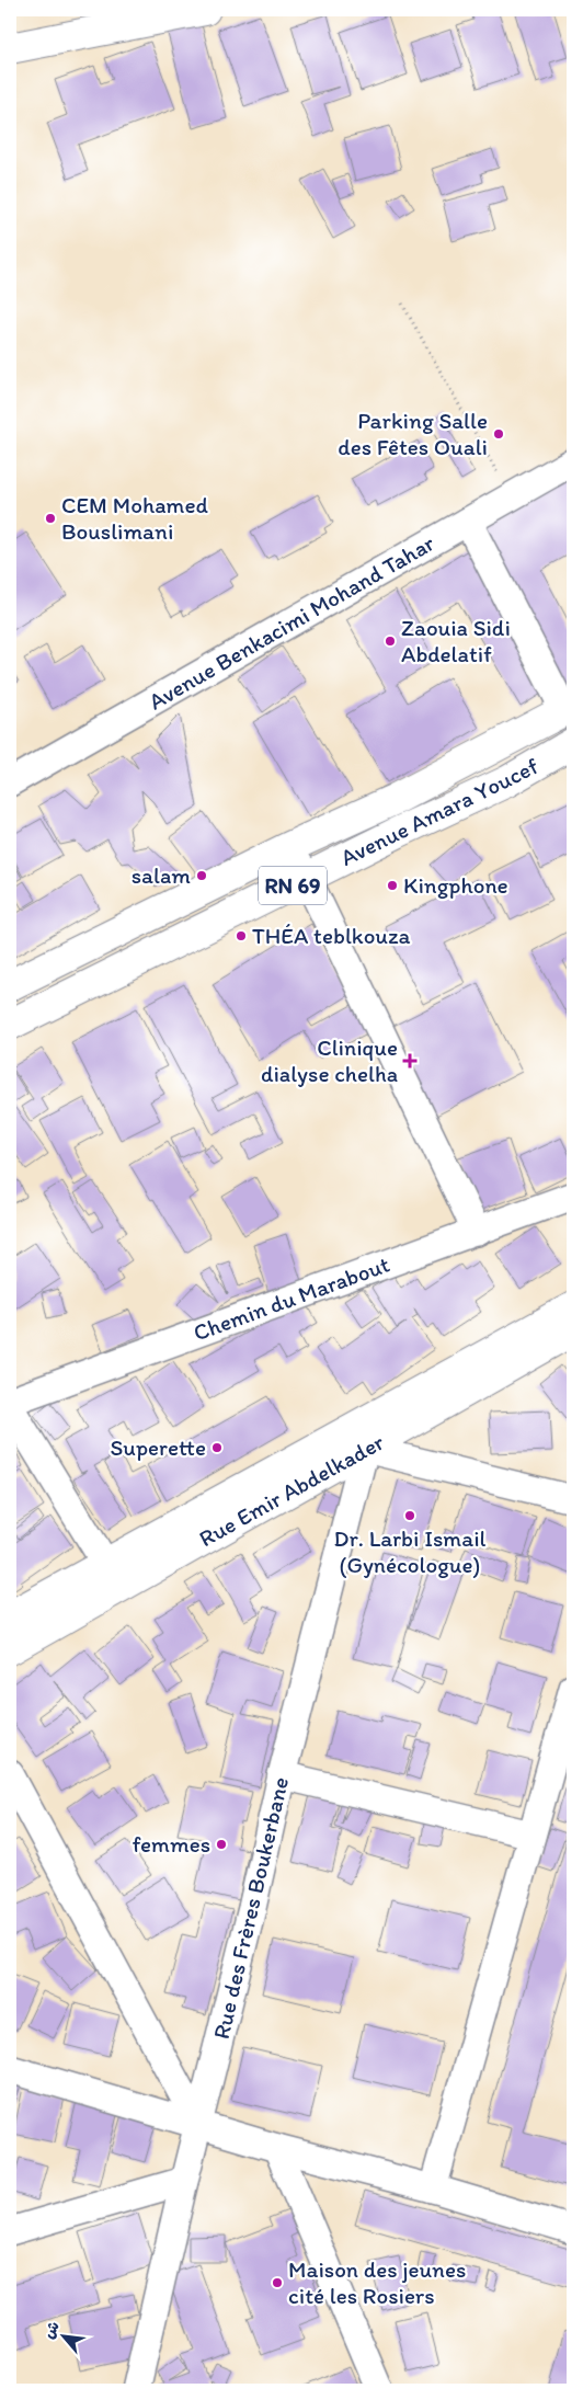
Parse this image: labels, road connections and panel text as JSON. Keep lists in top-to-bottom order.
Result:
{
  "streets": {
    "street": [
      "Avenue Benkacimi Mohand Tahar",
      "Avenue Amara Youcef",
      "RN 69",
      "Chemin du Marabout",
      "Rue Emir Abdelkader",
      "Rue des Frères Boukerbane"
    ]
  },
  "crossings": [
    ["Rue Emir Abdelkader", "Rue des Frères Boukerbane"]
  ],
  "places": {
    "other": [
      "Parking Salle des Fêtes Ouali",
      "CEM Mohamed Bouslimani",
      "Zaouia Sidi Abdelatif",
      "salam",
      "Kingphone",
      "THÉA teblkouza",
      "Superette",
      "Dr. Larbi Ismail (Gynécologue)",
      "femmes",
      "Maison des jeunes cité les Rosiers"
    ],
    "health": ["Clinique dialyse chelha"]
  },
  "north": "top left"
}
